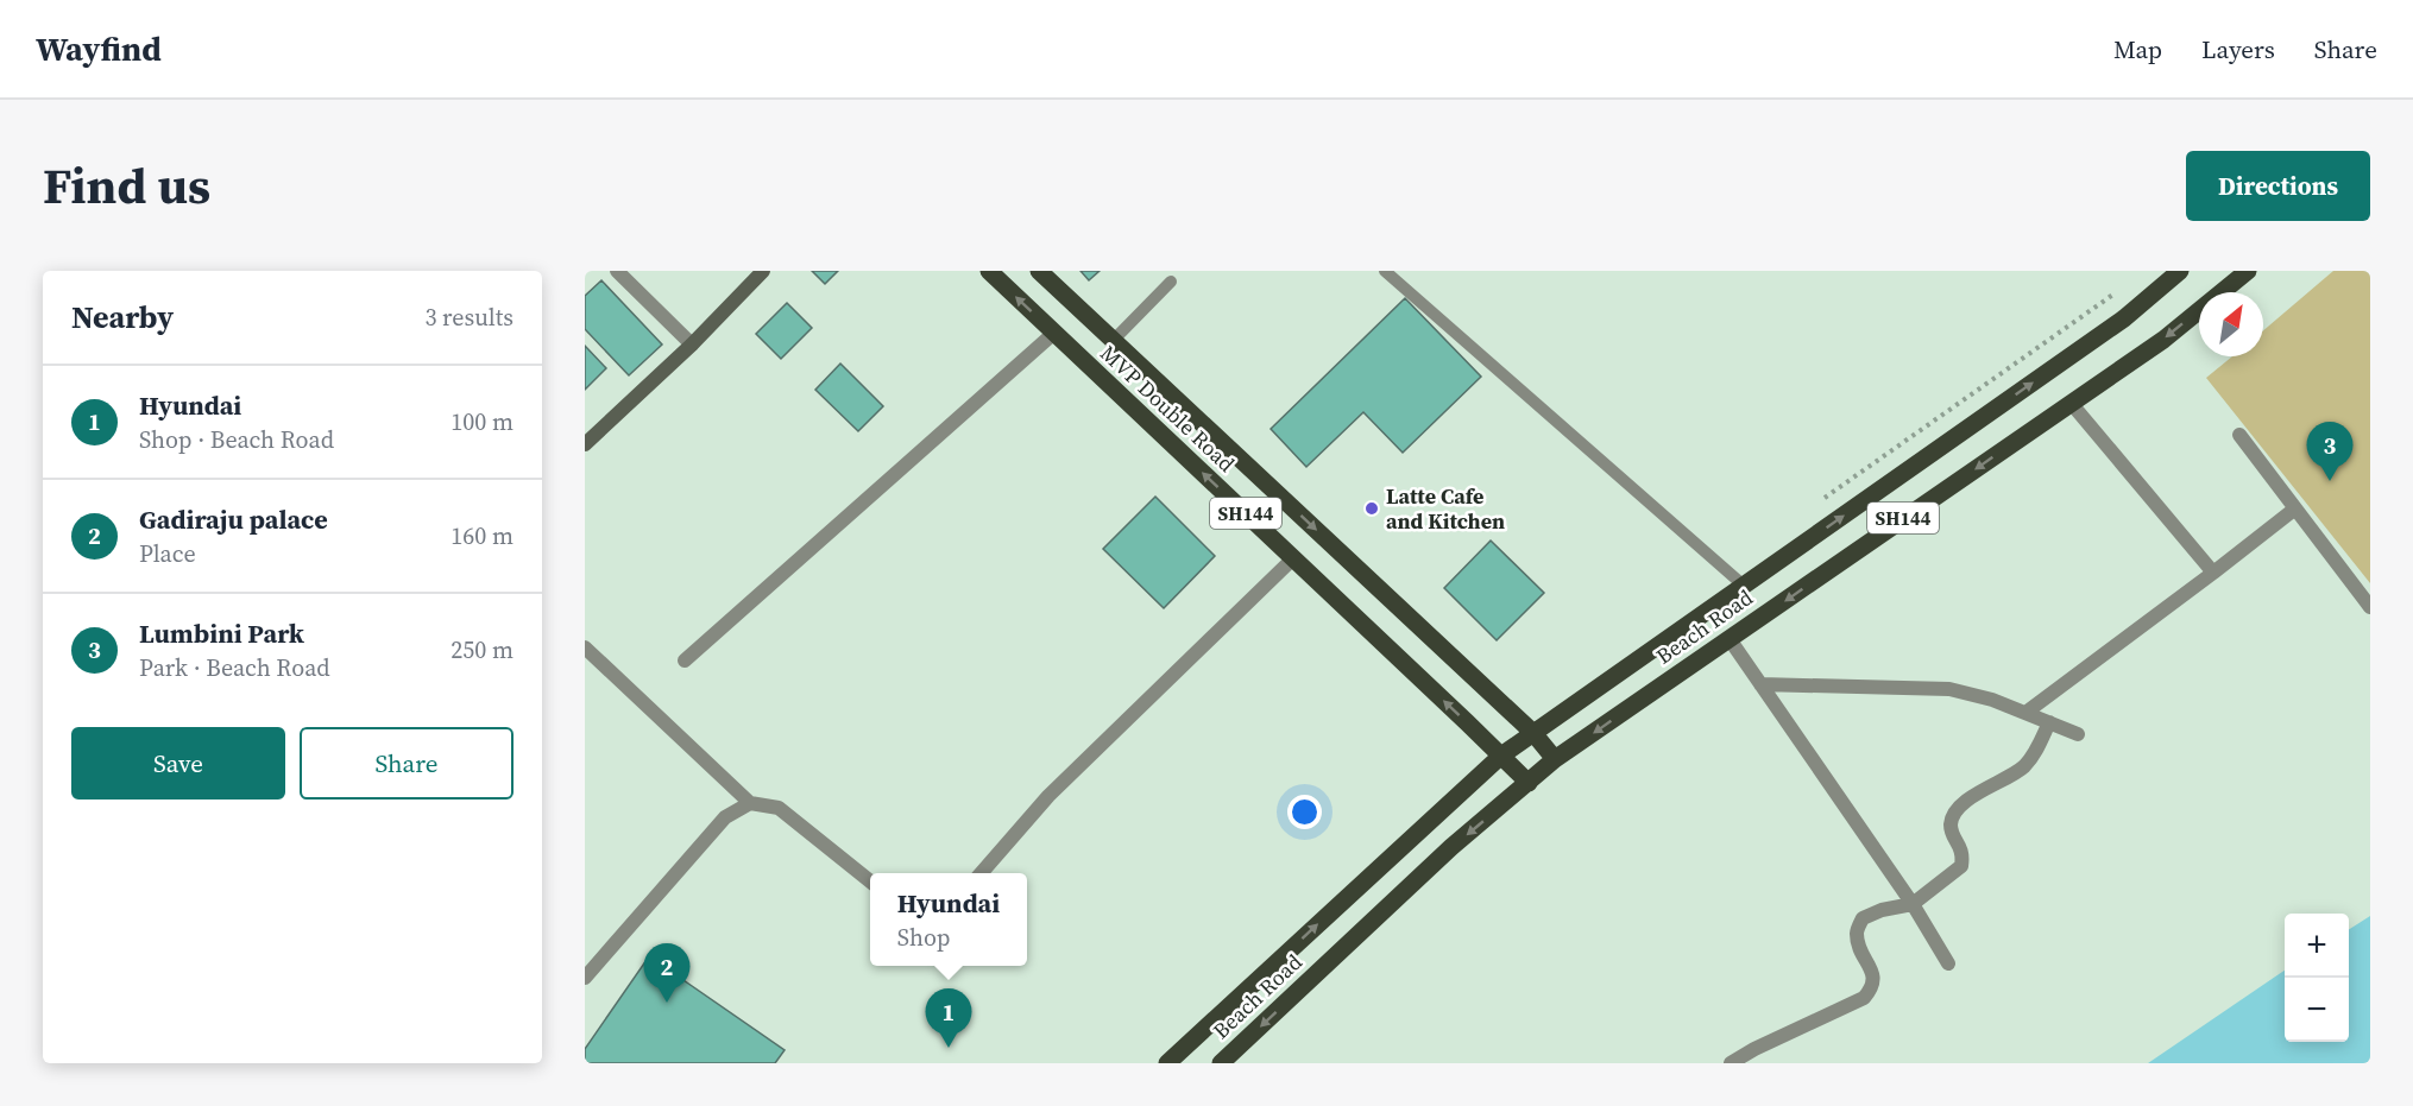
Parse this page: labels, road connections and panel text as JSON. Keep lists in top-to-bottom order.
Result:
{
  "streets": {
    "main road": ["MVP Double Road", "SH144", "Beach Road"]
  },
  "crossings": [
    ["MVP Double Road", "SH144"],
    ["MVP Double Road", "Beach Road"],
    ["SH144", "Beach Road"]
  ],
  "places": ["Latte Cafe and Kitchen"],
  "north": "top right",
  "page": {
    "header": "Wayfind",
    "nav": ["Map", "Layers", "Share"],
    "title": "Find us",
    "buttons": [
      "Directions",
      ["Save", "Share"]
    ],
    "heading": ["Nearby", "3 results"],
    "list": [
      {
        "mark": "1",
        "name": "Hyundai",
        "note": "Shop · Beach Road",
        "value": "100 m"
      },
      {
        "mark": "2",
        "name": "Gadiraju palace",
        "note": "Place",
        "value": "160 m"
      },
      {
        "mark": "3",
        "name": "Lumbini Park",
        "note": "Park · Beach Road",
        "value": "250 m"
      }
    ],
    "pins": ["3", "2", "1"],
    "popup": ["Hyundai", "Shop"],
    "map_buttons": ["+", "−"]
  }
}
